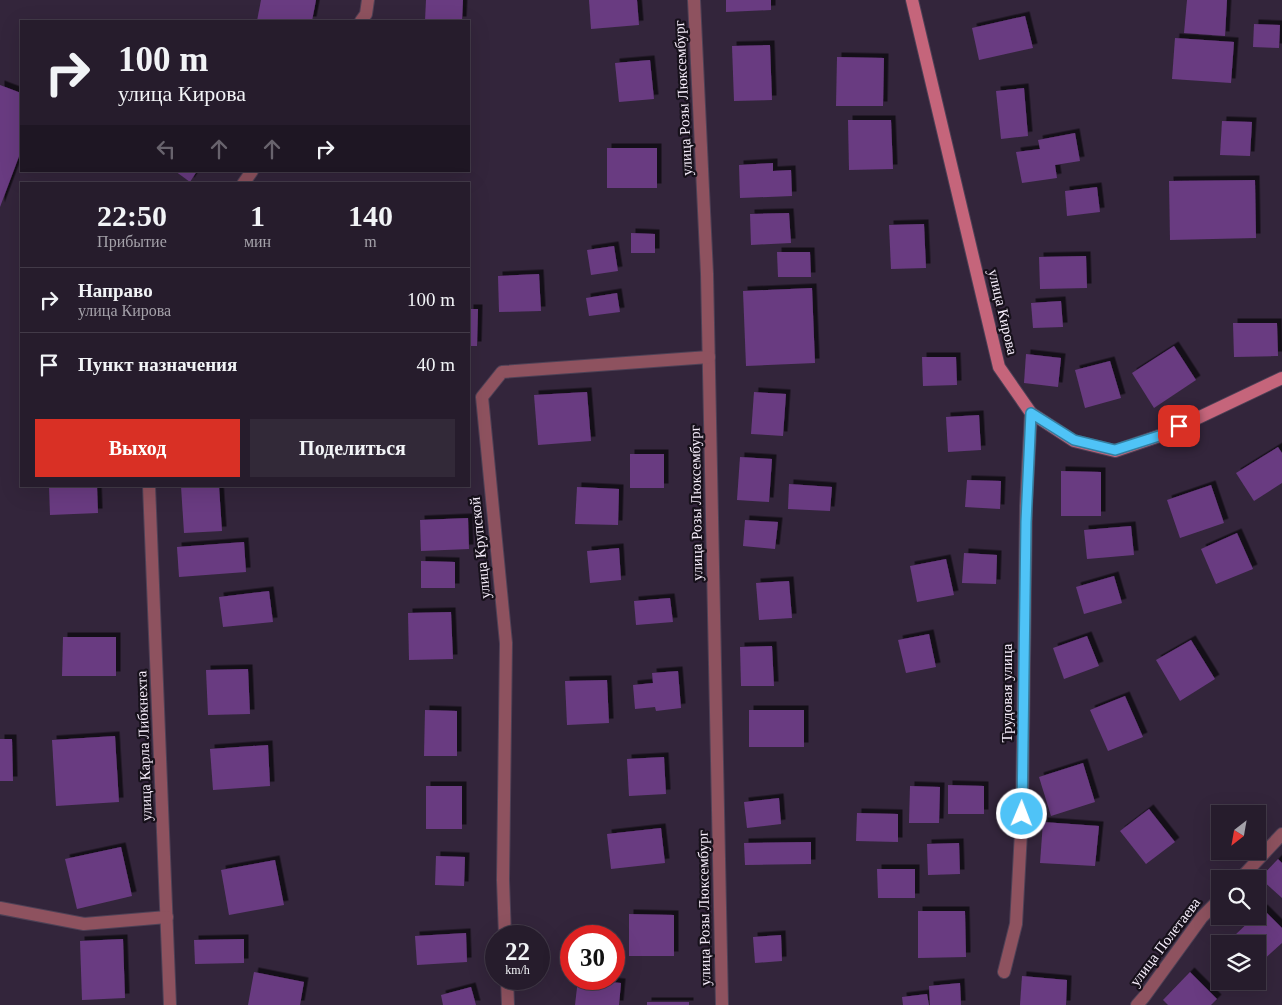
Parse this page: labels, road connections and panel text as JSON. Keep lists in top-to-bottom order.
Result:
{
  "streets": {
    "main road": ["улица Кирова"],
    "street": [
      "улица Розы Люксембург",
      "улица Крупской",
      "Трудовая улица",
      "улица Карла Либкнехта",
      "улица Полетаева"
    ]
  },
  "crossings": [
    ["улица Розы Люксембург", "улица Крупской"],
    ["улица Кирова", "Трудовая улица"]
  ],
  "north": "bottom left",
  "page": {
    "turn": ["100 m", "улица Кирова"],
    "eta": [
      "22:50",
      "Прибытие",
      "1",
      "мин",
      "140",
      "m"
    ],
    "list": [
      {
        "name": "Направо",
        "note": "улица Кирова",
        "value": "100 m"
      },
      {
        "name": "Пункт назначения",
        "value": "40 m"
      }
    ],
    "buttons": ["Выход", "Поделиться"],
    "speed": "22 km/h",
    "limit": "30"
  }
}
